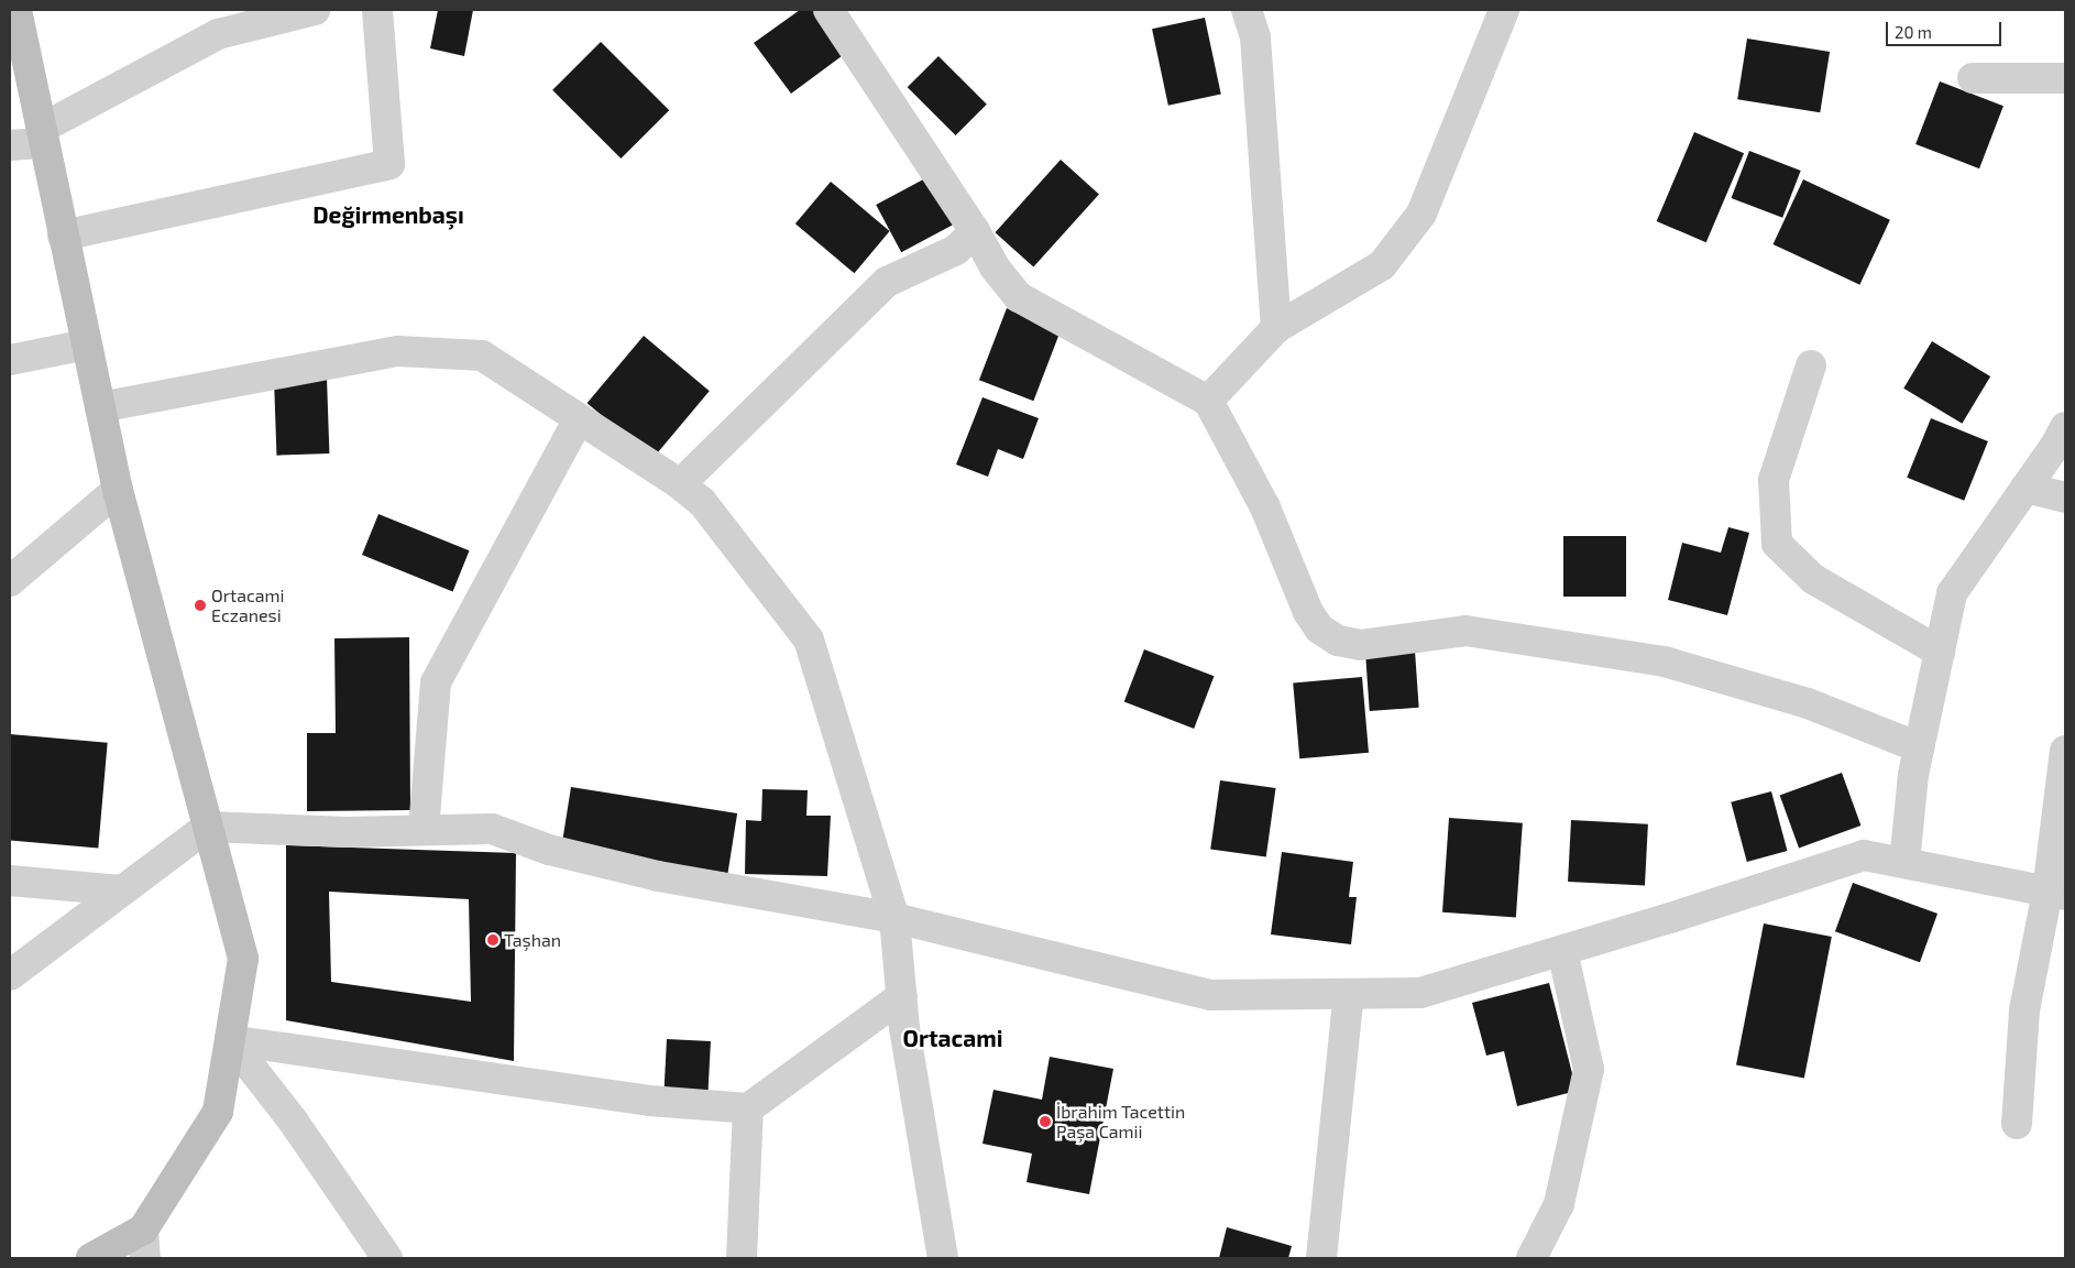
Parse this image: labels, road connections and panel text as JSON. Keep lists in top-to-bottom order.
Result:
{
  "districts": ["Değirmenbaşı", "Ortacami"],
  "places": ["Ortacami Eczanesi", "Taşhan", "İbrahim Tacettin Paşa Camii"],
  "scale_bar": "20 m"
}
